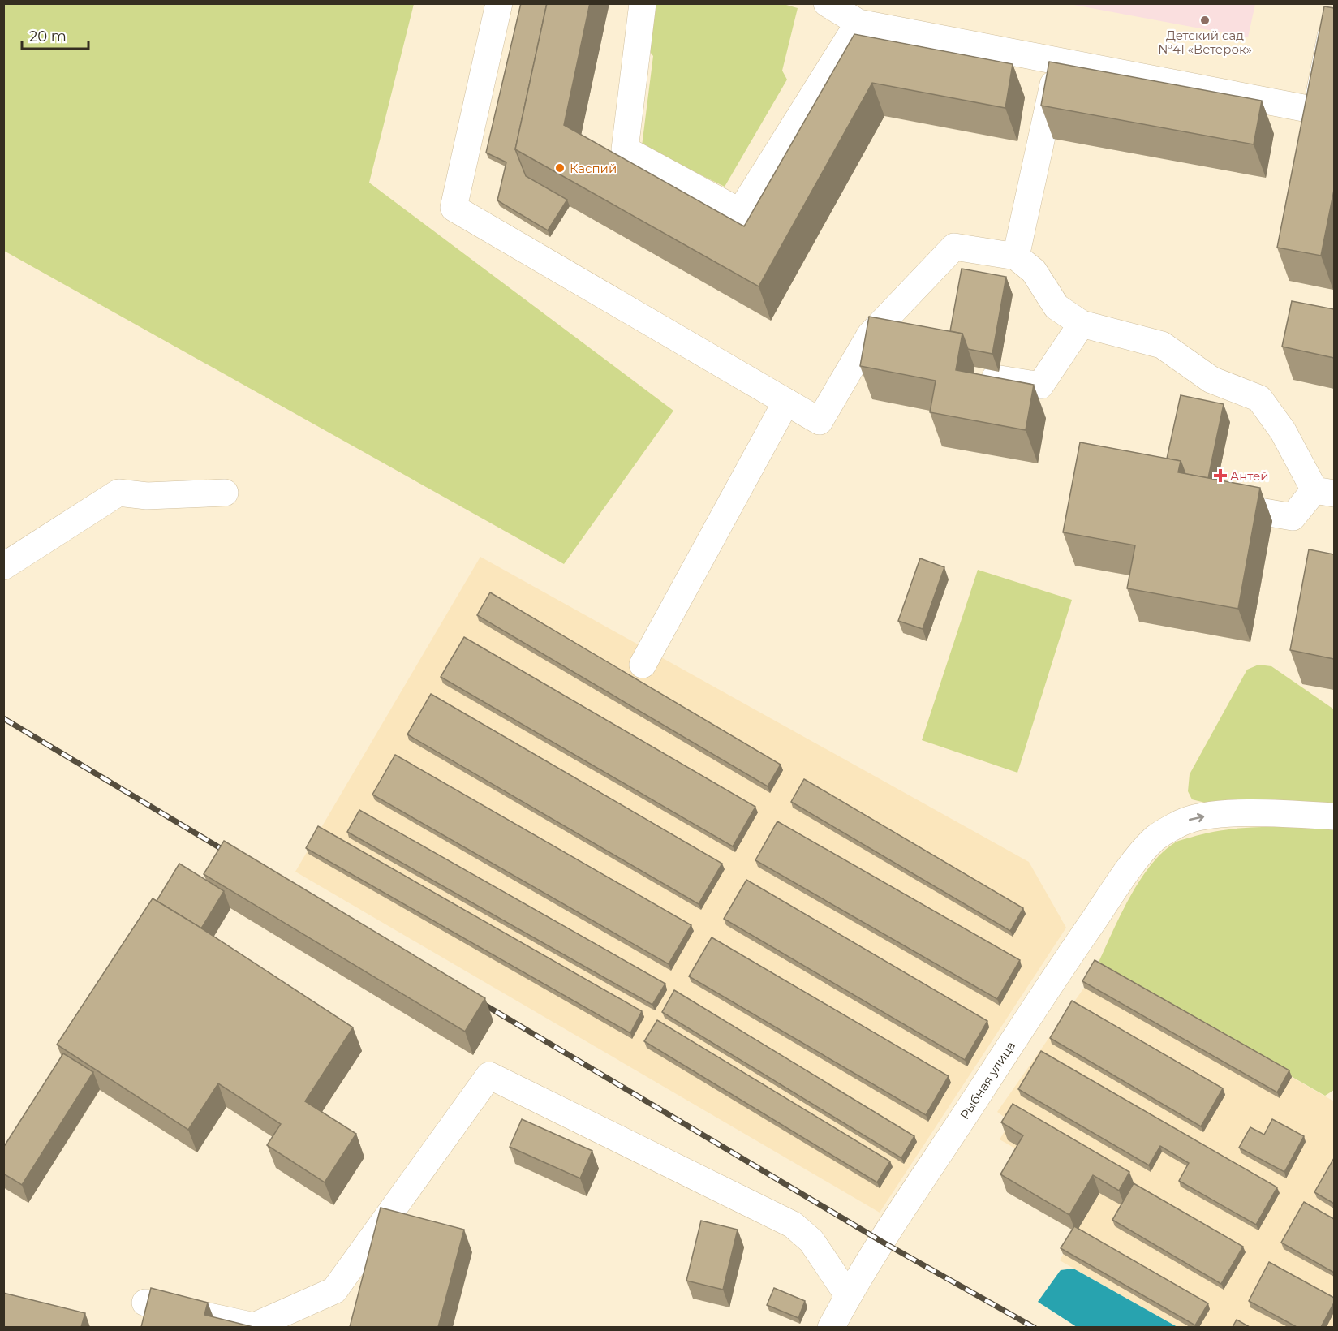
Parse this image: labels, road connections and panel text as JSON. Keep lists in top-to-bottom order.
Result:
{
  "streets": {
    "street": ["Рыбная улица"]
  },
  "one_way": ["Рыбная улица"],
  "places": {
    "other": ["Детский сад №41 «Ветерок»", "Каспий"],
    "health": ["Антей"]
  },
  "scale_bar": "20 m"
}
